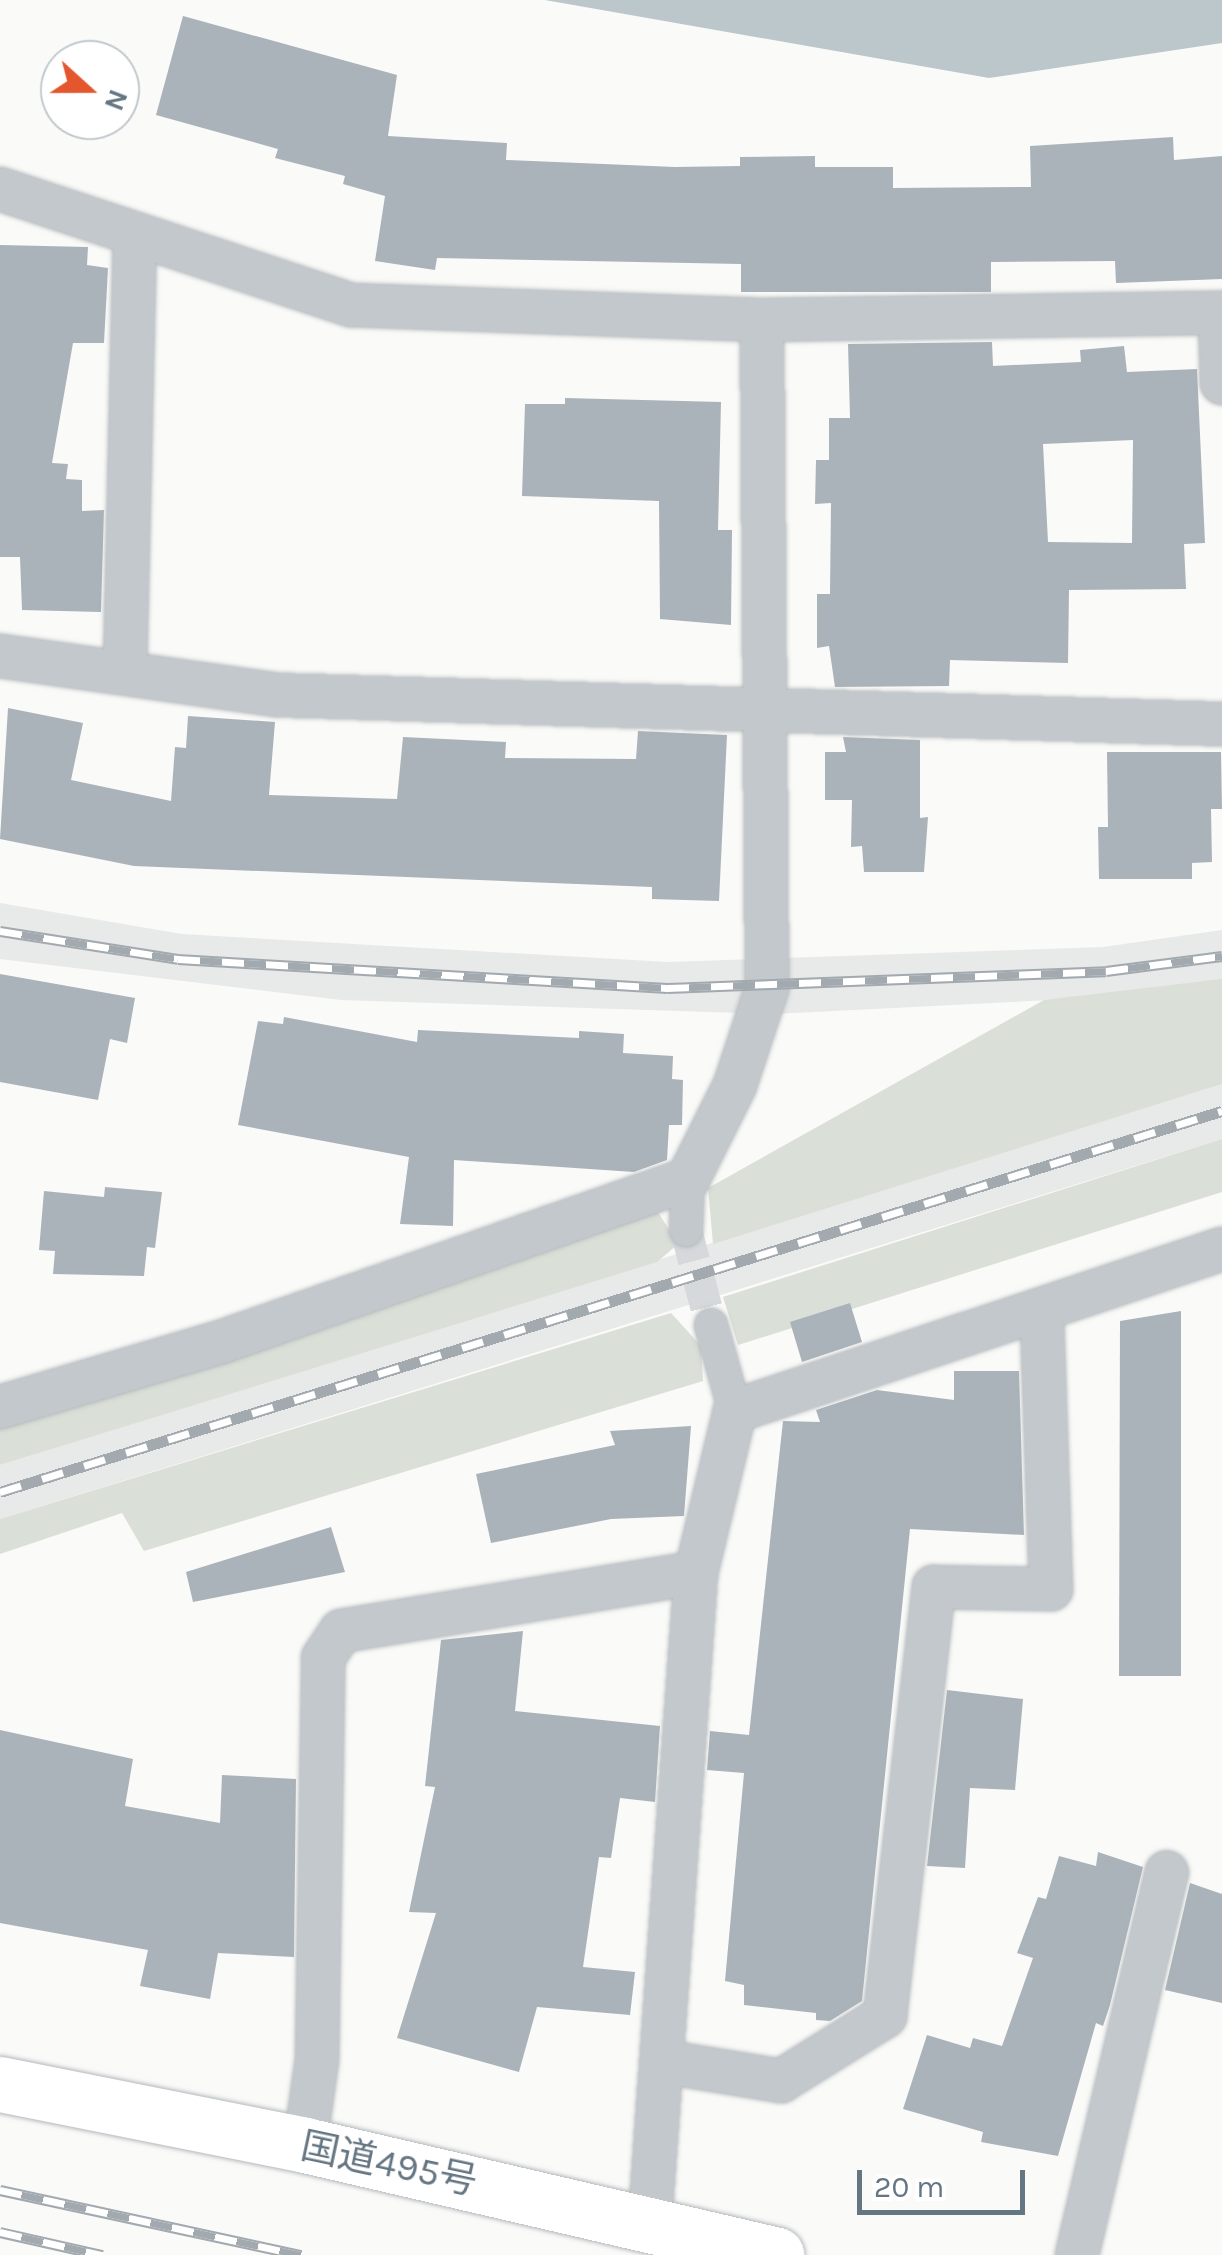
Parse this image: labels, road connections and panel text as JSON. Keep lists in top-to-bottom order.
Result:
{
  "streets": {
    "highway": ["国道495号"]
  },
  "scale_bar": "20 m",
  "north": "right"
}
